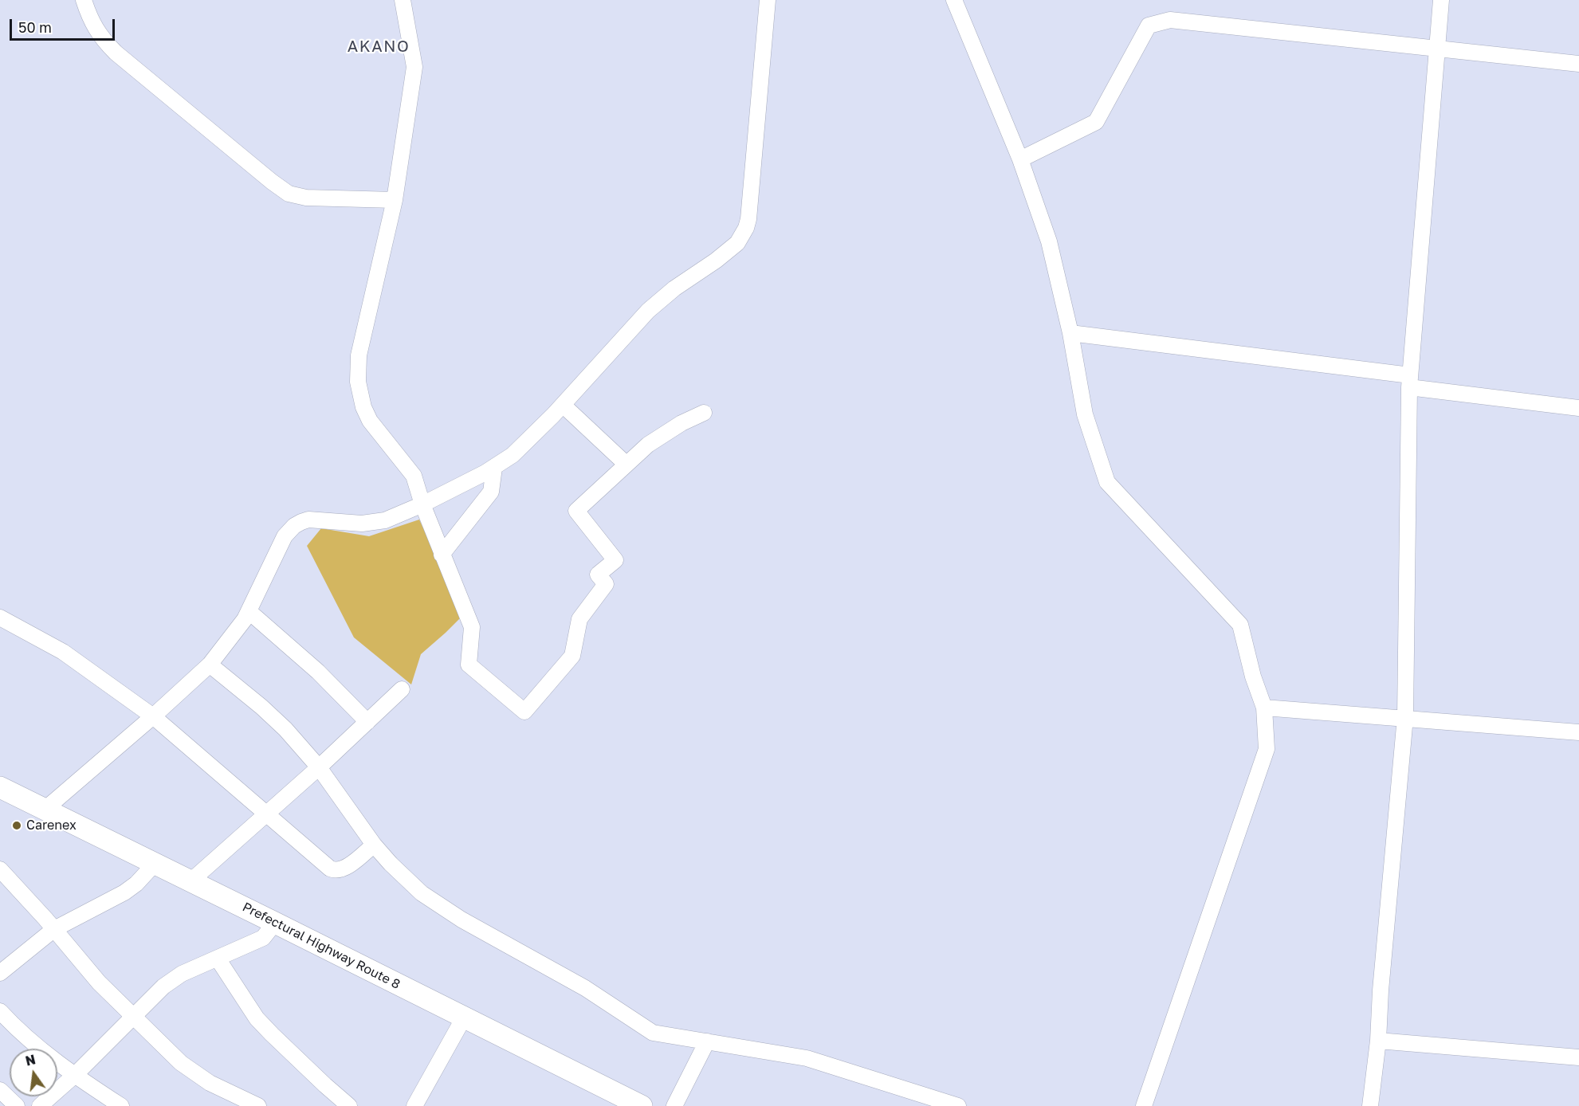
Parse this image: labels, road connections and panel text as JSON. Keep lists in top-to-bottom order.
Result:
{
  "streets": {
    "main road": ["Prefectural Highway Route 8"]
  },
  "districts": ["AKANO"],
  "places": ["Carenex"],
  "scale_bar": "50 m",
  "north": "top"
}
